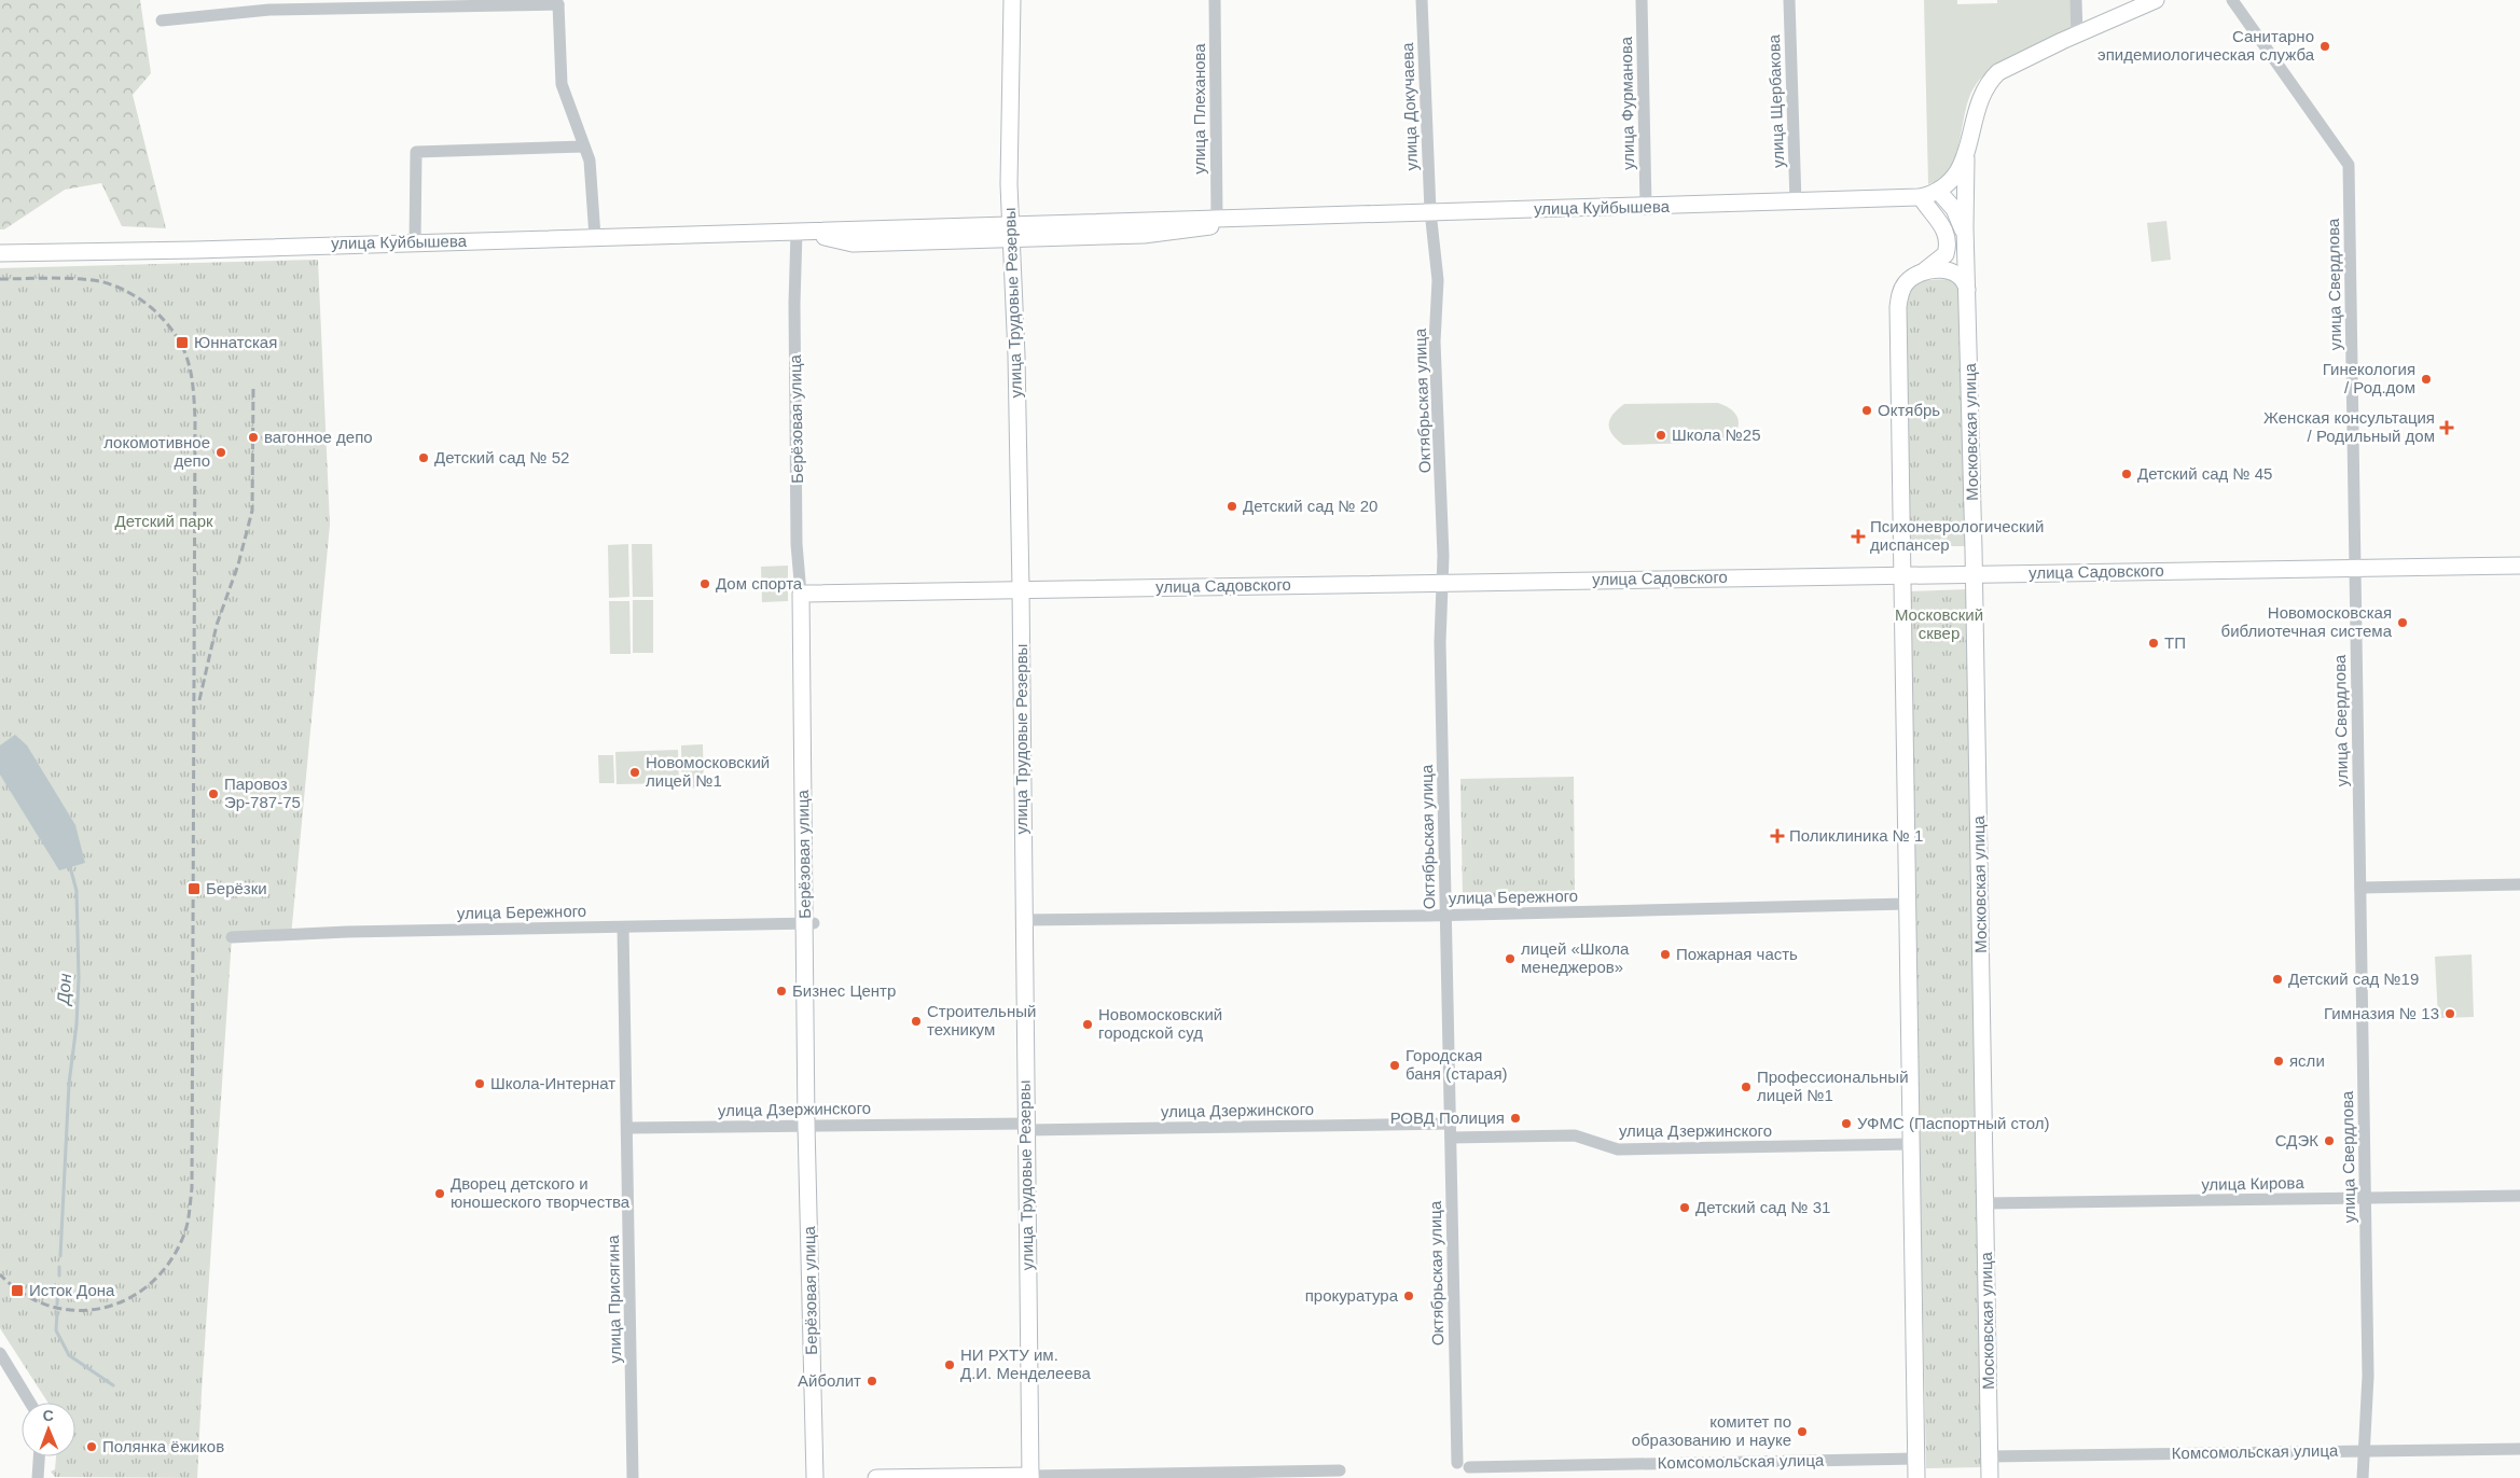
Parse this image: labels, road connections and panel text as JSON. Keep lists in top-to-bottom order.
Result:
{
  "streets": {
    "main road": [
      "улица Куйбышева",
      "улица Трудовые Резервы",
      "Берёзовая улица",
      "Московская улица",
      "улица Садовского"
    ],
    "street": [
      "улица Щербакова",
      "улица Фурманова",
      "улица Докучаева",
      "улица Плеханова",
      "улица Свердлова",
      "Октябрьская улица",
      "улица Бережного",
      "улица Дзержинского",
      "улица Кирова",
      "улица Присягина",
      "Комсомольская улица"
    ]
  },
  "crossings": [
    ["улица Щербакова", "улица Куйбышева"],
    ["улица Фурманова", "улица Куйбышева"],
    ["улица Докучаева", "улица Куйбышева"],
    ["улица Докучаева", "Октябрьская улица"],
    ["улица Плеханова", "улица Куйбышева"],
    ["улица Куйбышева", "улица Трудовые Резервы"],
    ["улица Куйбышева", "Октябрьская улица"],
    ["улица Куйбышева", "Берёзовая улица"],
    ["улица Куйбышева", "Московская улица"],
    ["улица Свердлова", "улица Садовского"],
    ["улица Свердлова", "улица Кирова"],
    ["улица Свердлова", "Комсомольская улица"],
    ["улица Трудовые Резервы", "улица Садовского"],
    ["улица Трудовые Резервы", "улица Бережного"],
    ["улица Трудовые Резервы", "улица Дзержинского"],
    ["Октябрьская улица", "улица Садовского"],
    ["Октябрьская улица", "улица Бережного"],
    ["Октябрьская улица", "улица Дзержинского"],
    ["Берёзовая улица", "улица Садовского"],
    ["Берёзовая улица", "улица Бережного"],
    ["Берёзовая улица", "улица Дзержинского"],
    ["Московская улица", "улица Садовского"],
    ["Московская улица", "улица Кирова"],
    ["Московская улица", "Комсомольская улица"],
    ["улица Бережного", "улица Присягина"],
    ["улица Дзержинского", "улица Присягина"]
  ],
  "water": ["Дон"],
  "parks": ["Детский парк", "Московский сквер"],
  "places": {
    "other": [
      "Санитарно эпидемиологическая служба",
      "Гинекология / Род.дом",
      "Октябрь",
      "Школа №25",
      "вагонное депо",
      "локомотивное депо",
      "Детский сад № 52",
      "Детский сад № 45",
      "Детский сад № 20",
      "Дом спорта",
      "Новомосковская библиотечная система",
      "ТП",
      "Новомосковский лицей №1",
      "Паровоз Эр-787-75",
      "Пожарная часть",
      "лицей «Школа менеджеров»",
      "Детский сад №19",
      "Бизнес Центр",
      "Гимназия № 13",
      "Строительный техникум",
      "Новомосковский городской суд",
      "ясли",
      "Городская баня (старая)",
      "Школа-Интернат",
      "Профессиональный лицей №1",
      "РОВД Полиция",
      "УФМС (Паспортный стол)",
      "СДЭК",
      "Дворец детского и юношеского творчества",
      "Детский сад № 31",
      "прокуратура",
      "НИ РХТУ им. Д.И. Менделеева",
      "Айболит",
      "комитет по образованию и науке",
      "Полянка ёжиков"
    ],
    "transit": ["Юннатская", "Берёзки", "Исток Дона"],
    "health": ["Женская консультация / Родильный дом", "Психоневрологический диспансер", "Поликлиника № 1"]
  },
  "north": "top"
}
